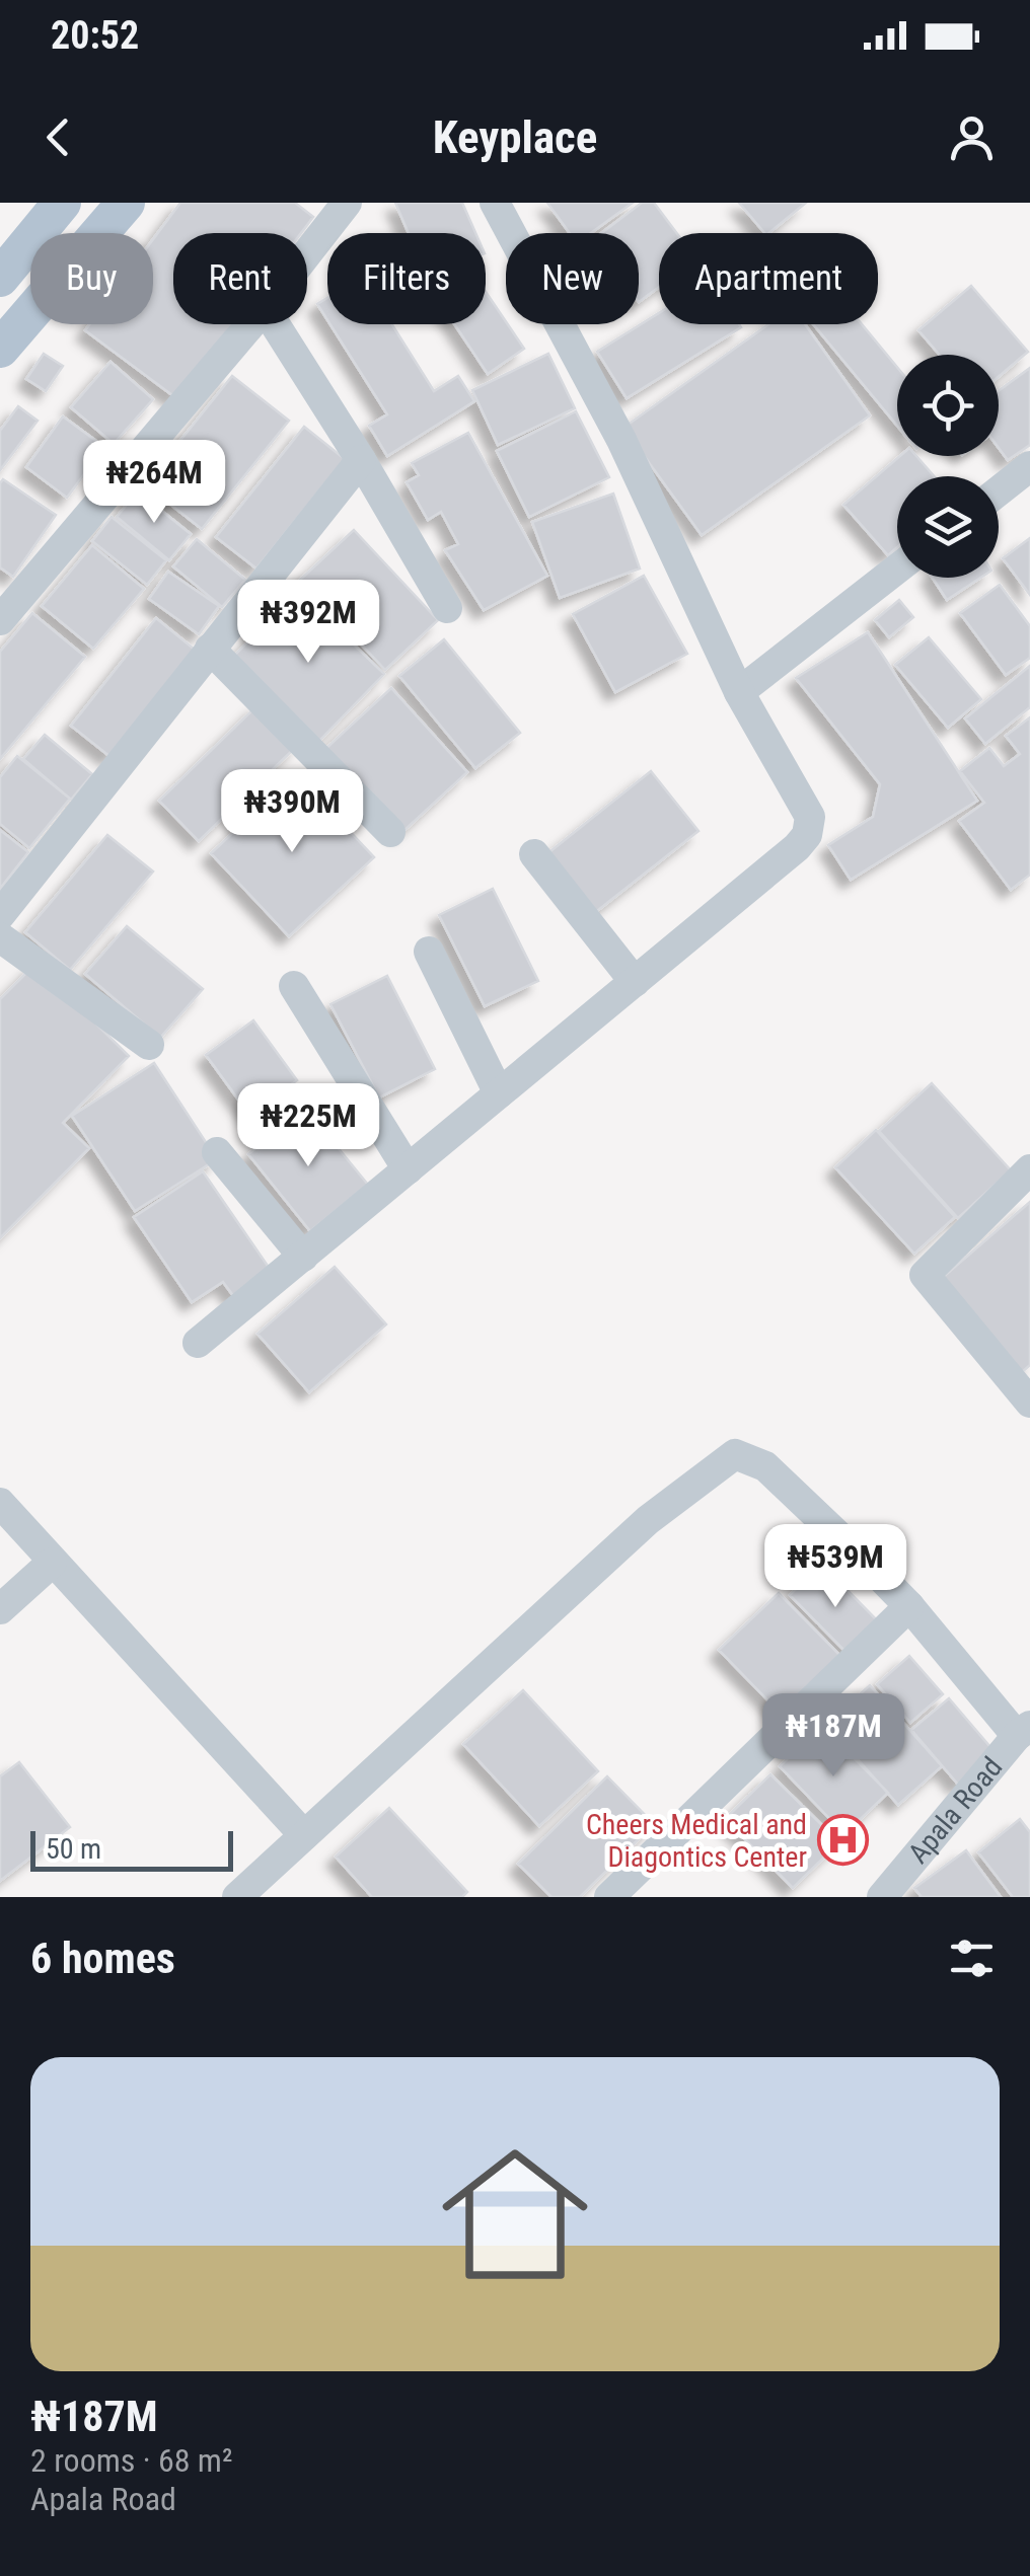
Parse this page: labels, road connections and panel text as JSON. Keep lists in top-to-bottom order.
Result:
{
  "streets": {
    "street": ["Apala Road"]
  },
  "places": {
    "hospital": ["Cheers Medical and Diagontics Center"]
  },
  "scale_bar": "50 m",
  "page": {
    "status": "20:52",
    "header": "Keyplace",
    "chip": [
      "Buy",
      "Rent",
      "Filters",
      "New",
      "Apartment"
    ],
    "price": [
      "₦264M",
      "₦392M",
      "₦390M",
      "₦225M",
      "₦539M",
      "₦187M"
    ],
    "scale": "50 m",
    "heading": "6 homes",
    "list": [
      {
        "name": "₦187M",
        "note": "2 rooms · 68 m² · Apala Road"
      }
    ]
  }
}
